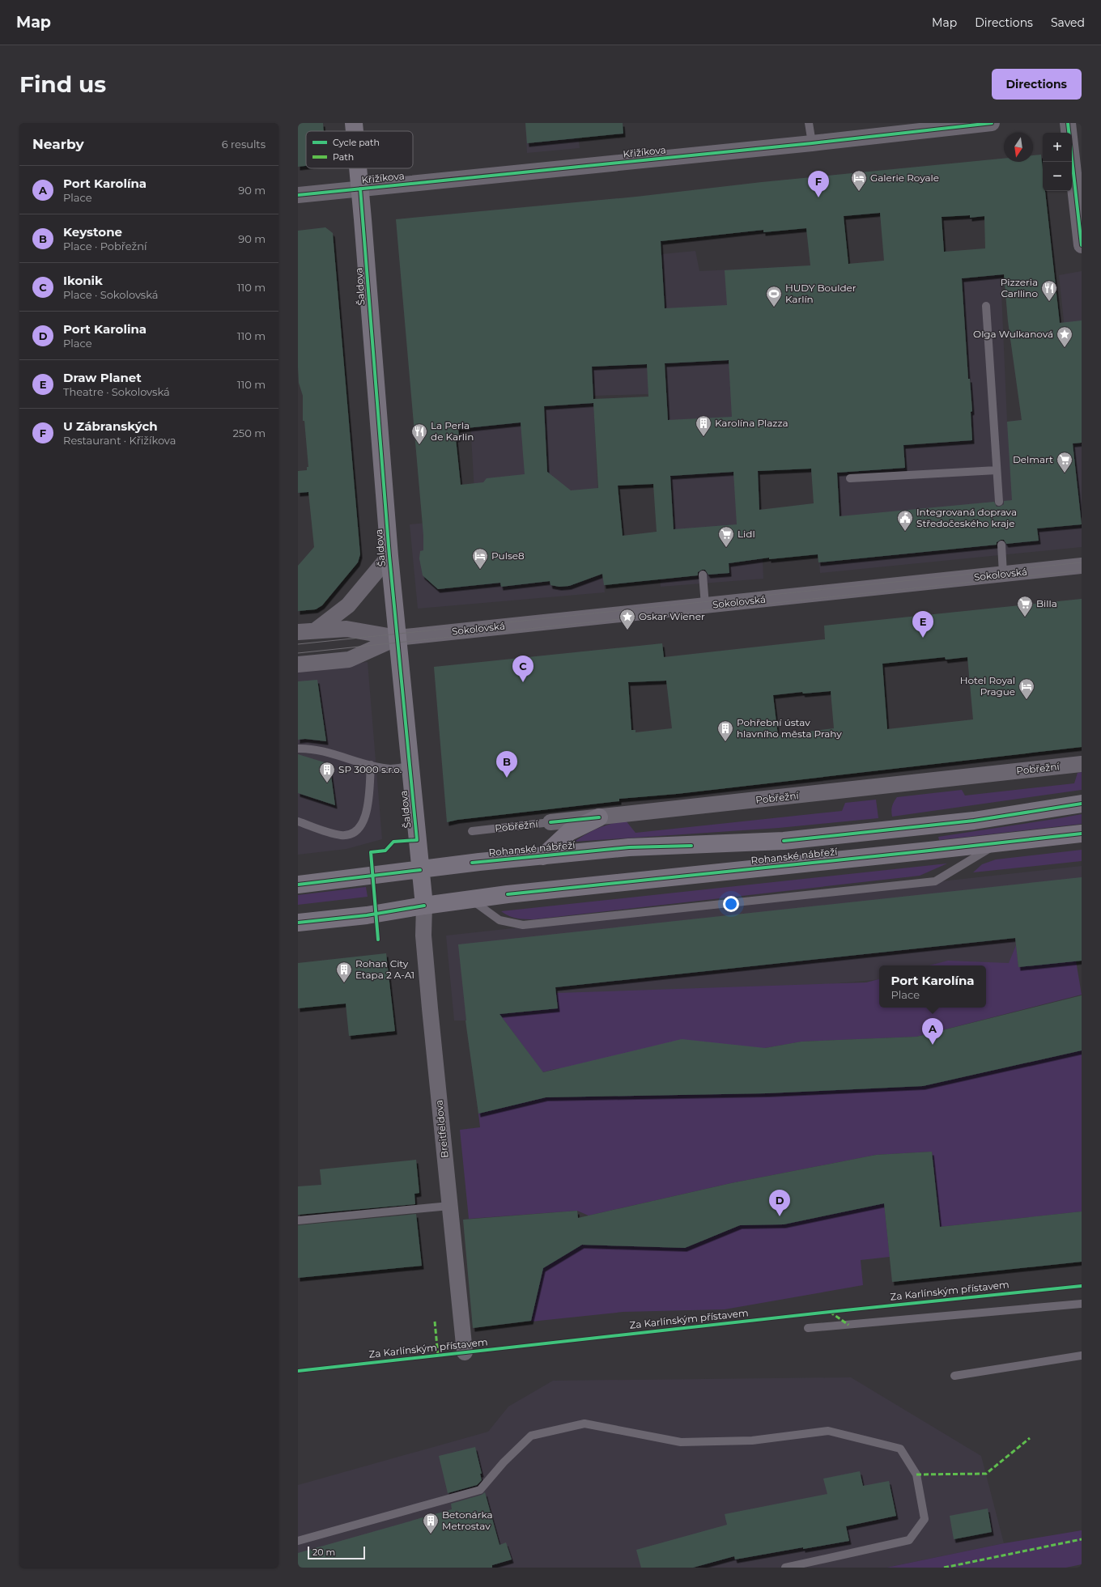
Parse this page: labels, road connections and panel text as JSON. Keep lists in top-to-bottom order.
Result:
{
  "streets": {
    "main road": ["Šaldova", "Rohanské nábřeží"],
    "street": [
      "Křižíkova",
      "Sokolovská",
      "Pobřežní",
      "Breitfeldova"
    ],
    "cycle path": ["Za Karlínským přístavem"]
  },
  "crossings": [
    ["Křižíkova", "Šaldova"],
    ["Šaldova", "Sokolovská"],
    ["Šaldova", "Rohanské nábřeží"],
    ["Šaldova", "Breitfeldova"],
    ["Rohanské nábřeží", "Breitfeldova"]
  ],
  "places": {
    "hotel": ["Galerie Royale", "Pulse8", "Hotel Royal Prague"],
    "restaurant": ["Pizzeria Carllino", "La Perla de Karlin"],
    "sports": ["HUDY Boulder Karlín"],
    "place": ["Olga Wulkanová", "Oskar Wiener"],
    "building": [
      "Karolína Plazza",
      "Pohřební ústav hlavního města Prahy",
      "SP 3000 s.r.o.",
      "Rohan City Etapa 2 A-A1",
      "Betonárka Metrostav"
    ],
    "supermarket": ["Delmart", "Lidl", "Billa"],
    "public building": ["Integrovaná doprava Středočeského kraje"]
  },
  "legend": ["Cycle path", "Path"],
  "scale_bar": "20 m",
  "north": "bottom",
  "page": {
    "header": "Map",
    "nav": ["Map", "Directions", "Saved"],
    "buttons": "Directions",
    "title": "Find us",
    "heading": ["Nearby", "6 results"],
    "map_buttons": ["+", "−"],
    "list": [
      {
        "mark": "A",
        "name": "Port Karolína",
        "note": "Place",
        "value": "90 m"
      },
      {
        "mark": "B",
        "name": "Keystone",
        "note": "Place · Pobřežní",
        "value": "90 m"
      },
      {
        "mark": "C",
        "name": "Ikonik",
        "note": "Place · Sokolovská",
        "value": "110 m"
      },
      {
        "mark": "D",
        "name": "Port Karolina",
        "note": "Place",
        "value": "110 m"
      },
      {
        "mark": "E",
        "name": "Draw Planet",
        "note": "Theatre · Sokolovská",
        "value": "110 m"
      },
      {
        "mark": "F",
        "name": "U Zábranských",
        "note": "Restaurant · Křižíkova",
        "value": "250 m"
      }
    ],
    "pins": [
      "F",
      "E",
      "C",
      "B",
      "A",
      "D"
    ],
    "popup": ["Port Karolína", "Place"],
    "scale": "20 m"
  }
}
